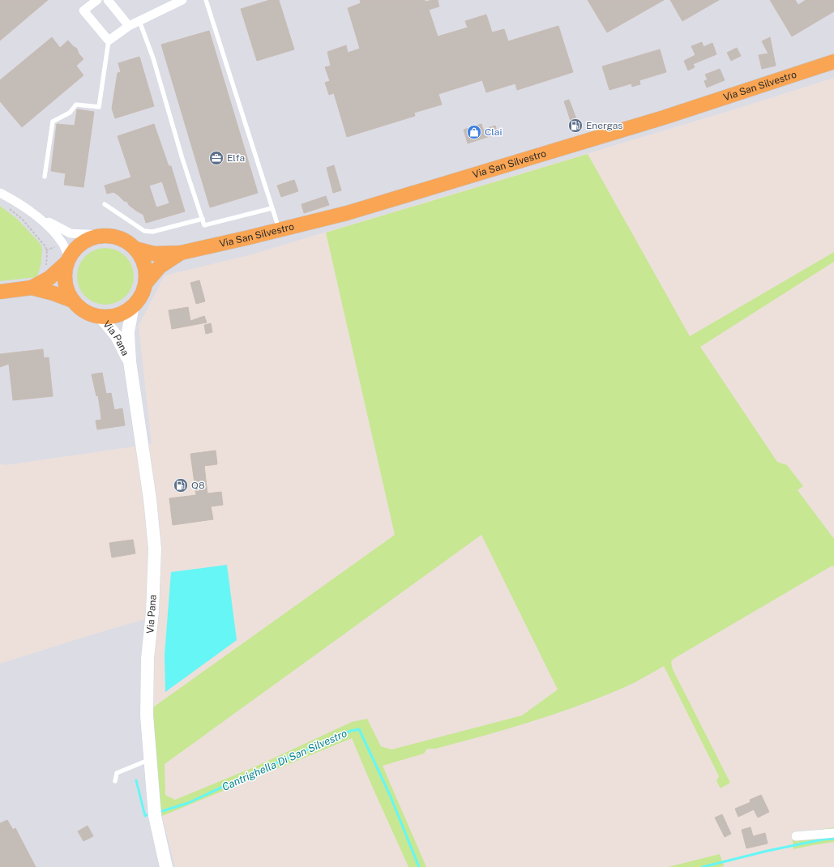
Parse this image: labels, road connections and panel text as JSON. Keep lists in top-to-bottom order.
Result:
{
  "streets": {
    "main road": ["Via San Silvestro"],
    "street": ["Via Pana"]
  },
  "crossings": [
    ["Via San Silvestro", "Via Pana"]
  ],
  "water": ["Cantrighella Di San Silvestro"],
  "places": {
    "fuel station": ["Energas", "Q8"],
    "shop": ["Clai"],
    "office": ["Elfa"]
  }
}
